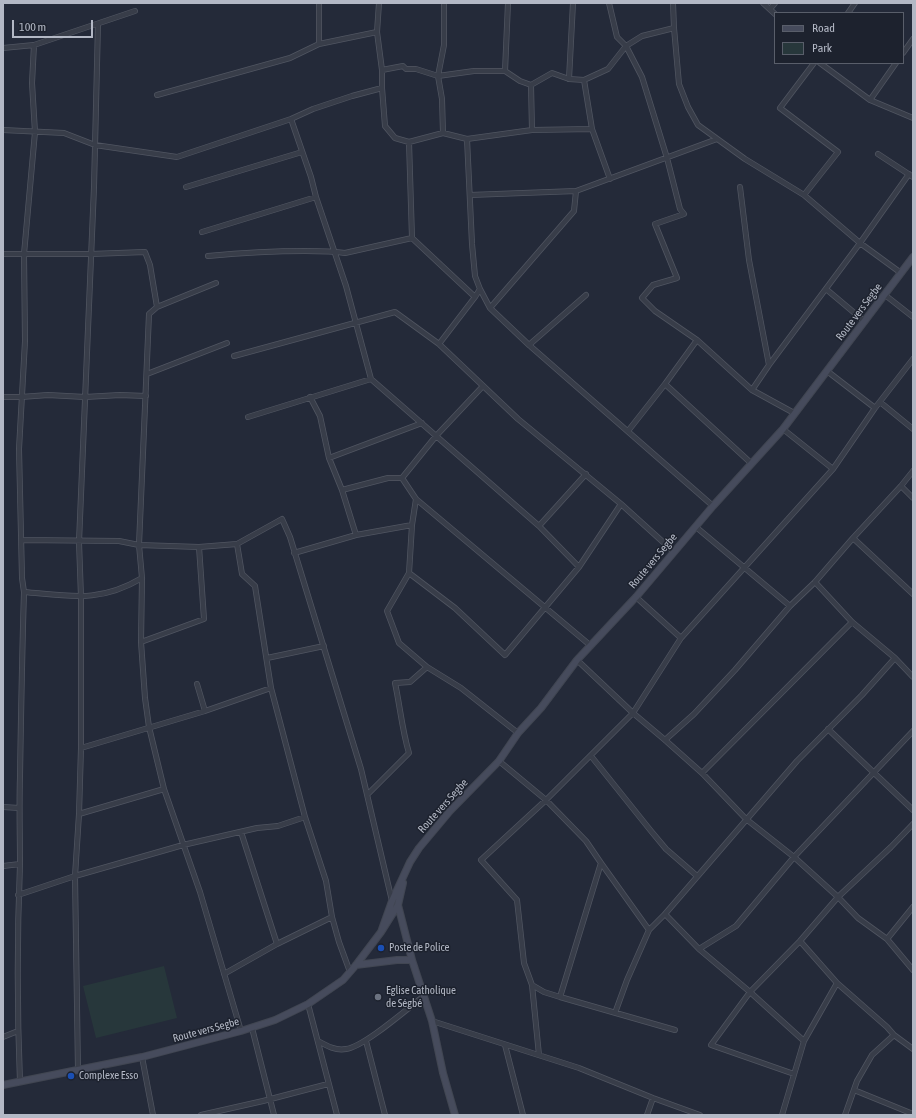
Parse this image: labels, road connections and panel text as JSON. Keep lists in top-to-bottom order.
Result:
{
  "streets": {
    "main road": ["Route vers Segbe"]
  },
  "places": ["Poste de Police", "Eglise Catholique de Ségbé", "Complexe Esso"],
  "legend": ["Road", "Park"],
  "scale_bar": "100 m"
}
